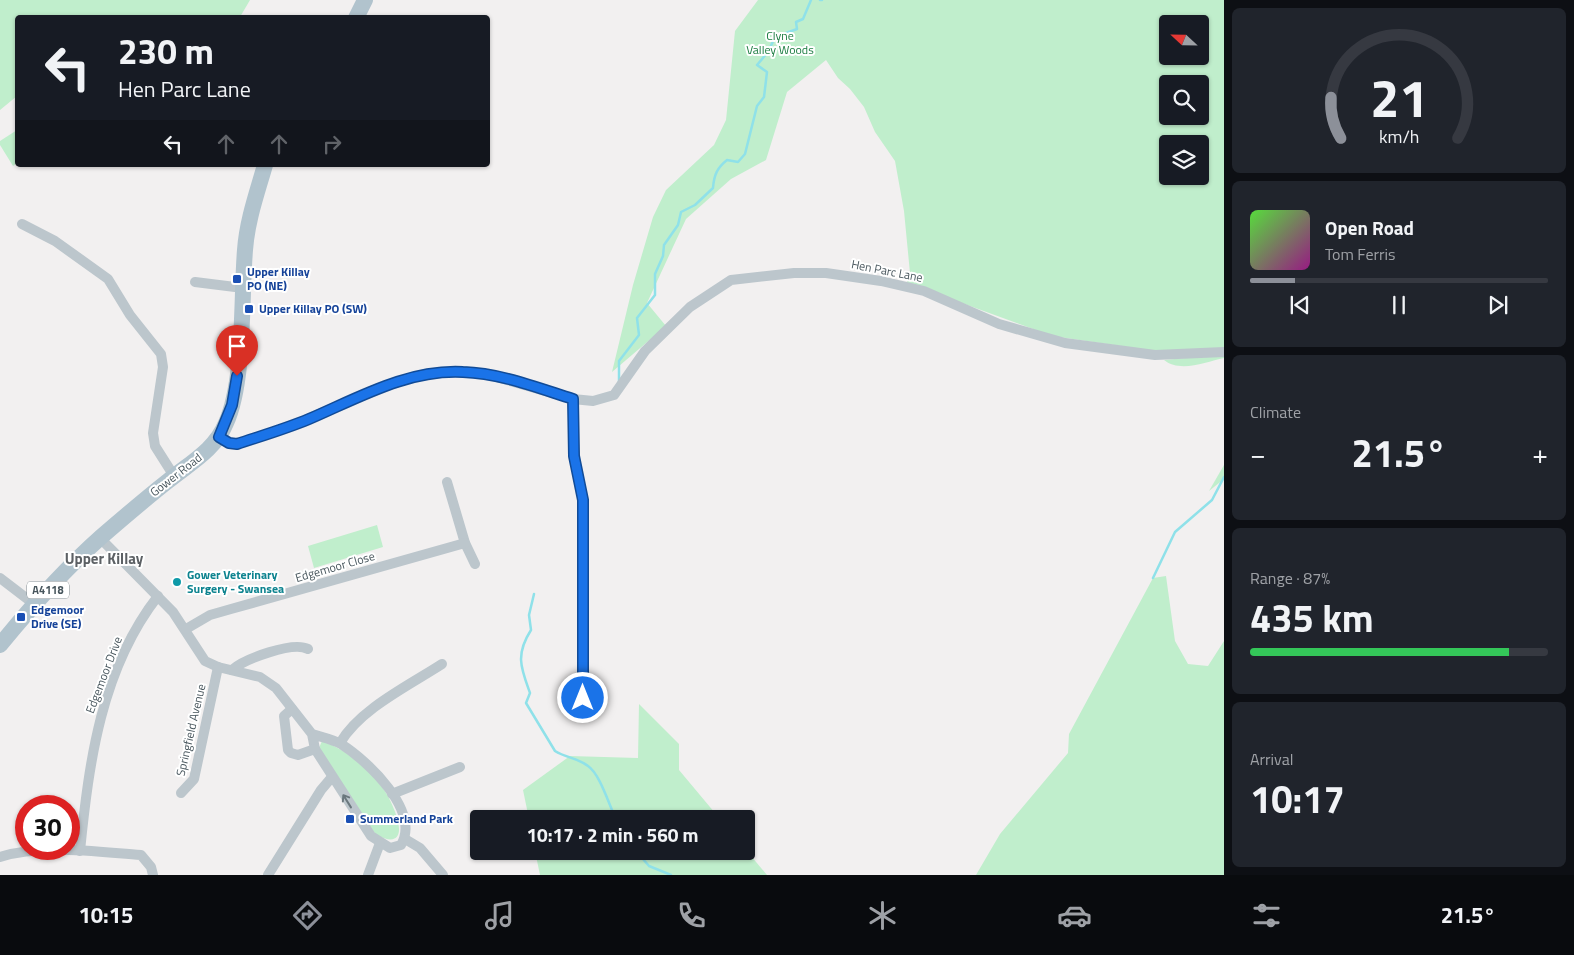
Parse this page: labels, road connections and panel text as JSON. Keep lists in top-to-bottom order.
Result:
{
  "streets": {
    "main road": ["Gower Road", "A4118"],
    "street": [
      "Hen Parc Lane",
      "Edgemoor Close",
      "Edgemoor Drive",
      "Springfield Avenue"
    ]
  },
  "districts": ["Upper Killay"],
  "parks": ["Clyne Valley Woods"],
  "places": {
    "transit": [
      "Upper Killay PO (NE)",
      "Upper Killay PO (SW)",
      "Edgemoor Drive (SE)",
      "Summerland Park"
    ],
    "other": ["Gower Veterinary Surgery - Swansea"]
  },
  "north": "left",
  "page": {
    "turn": ["230 m", "Hen Parc Lane"],
    "song": ["Open Road", "Tom Ferris"],
    "tile": [
      "Climate",
      ["Range · 87%", "435 km"],
      ["Arrival", "10:17"]
    ],
    "heat": ["−", "21.5°", "+"],
    "limit": "30",
    "trip": "10:17 · 2 min · 560 m",
    "tabs": ["10:15", "21.5°"],
    "gauge": ["21", "km/h"]
  }
}
